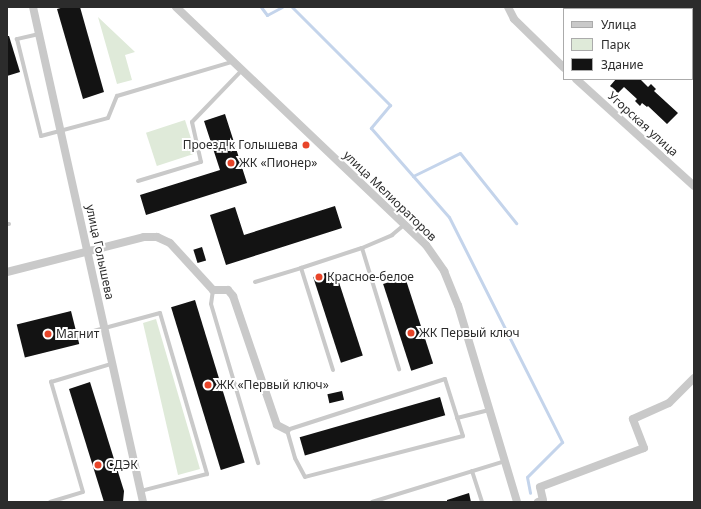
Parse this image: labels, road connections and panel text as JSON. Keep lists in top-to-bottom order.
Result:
{
  "streets": {
    "street": ["Угорская улица", "улица Мелиораторов", "улица Голышева"]
  },
  "places": [
    "Проезд к Голышева",
    "ЖК «Пионер»",
    "Красное-белое",
    "ЖК Первый ключ",
    "Магнит",
    "ЖК «Первый ключ»",
    "СДЭК"
  ],
  "legend": ["Улица", "Парк", "Здание"]
}
